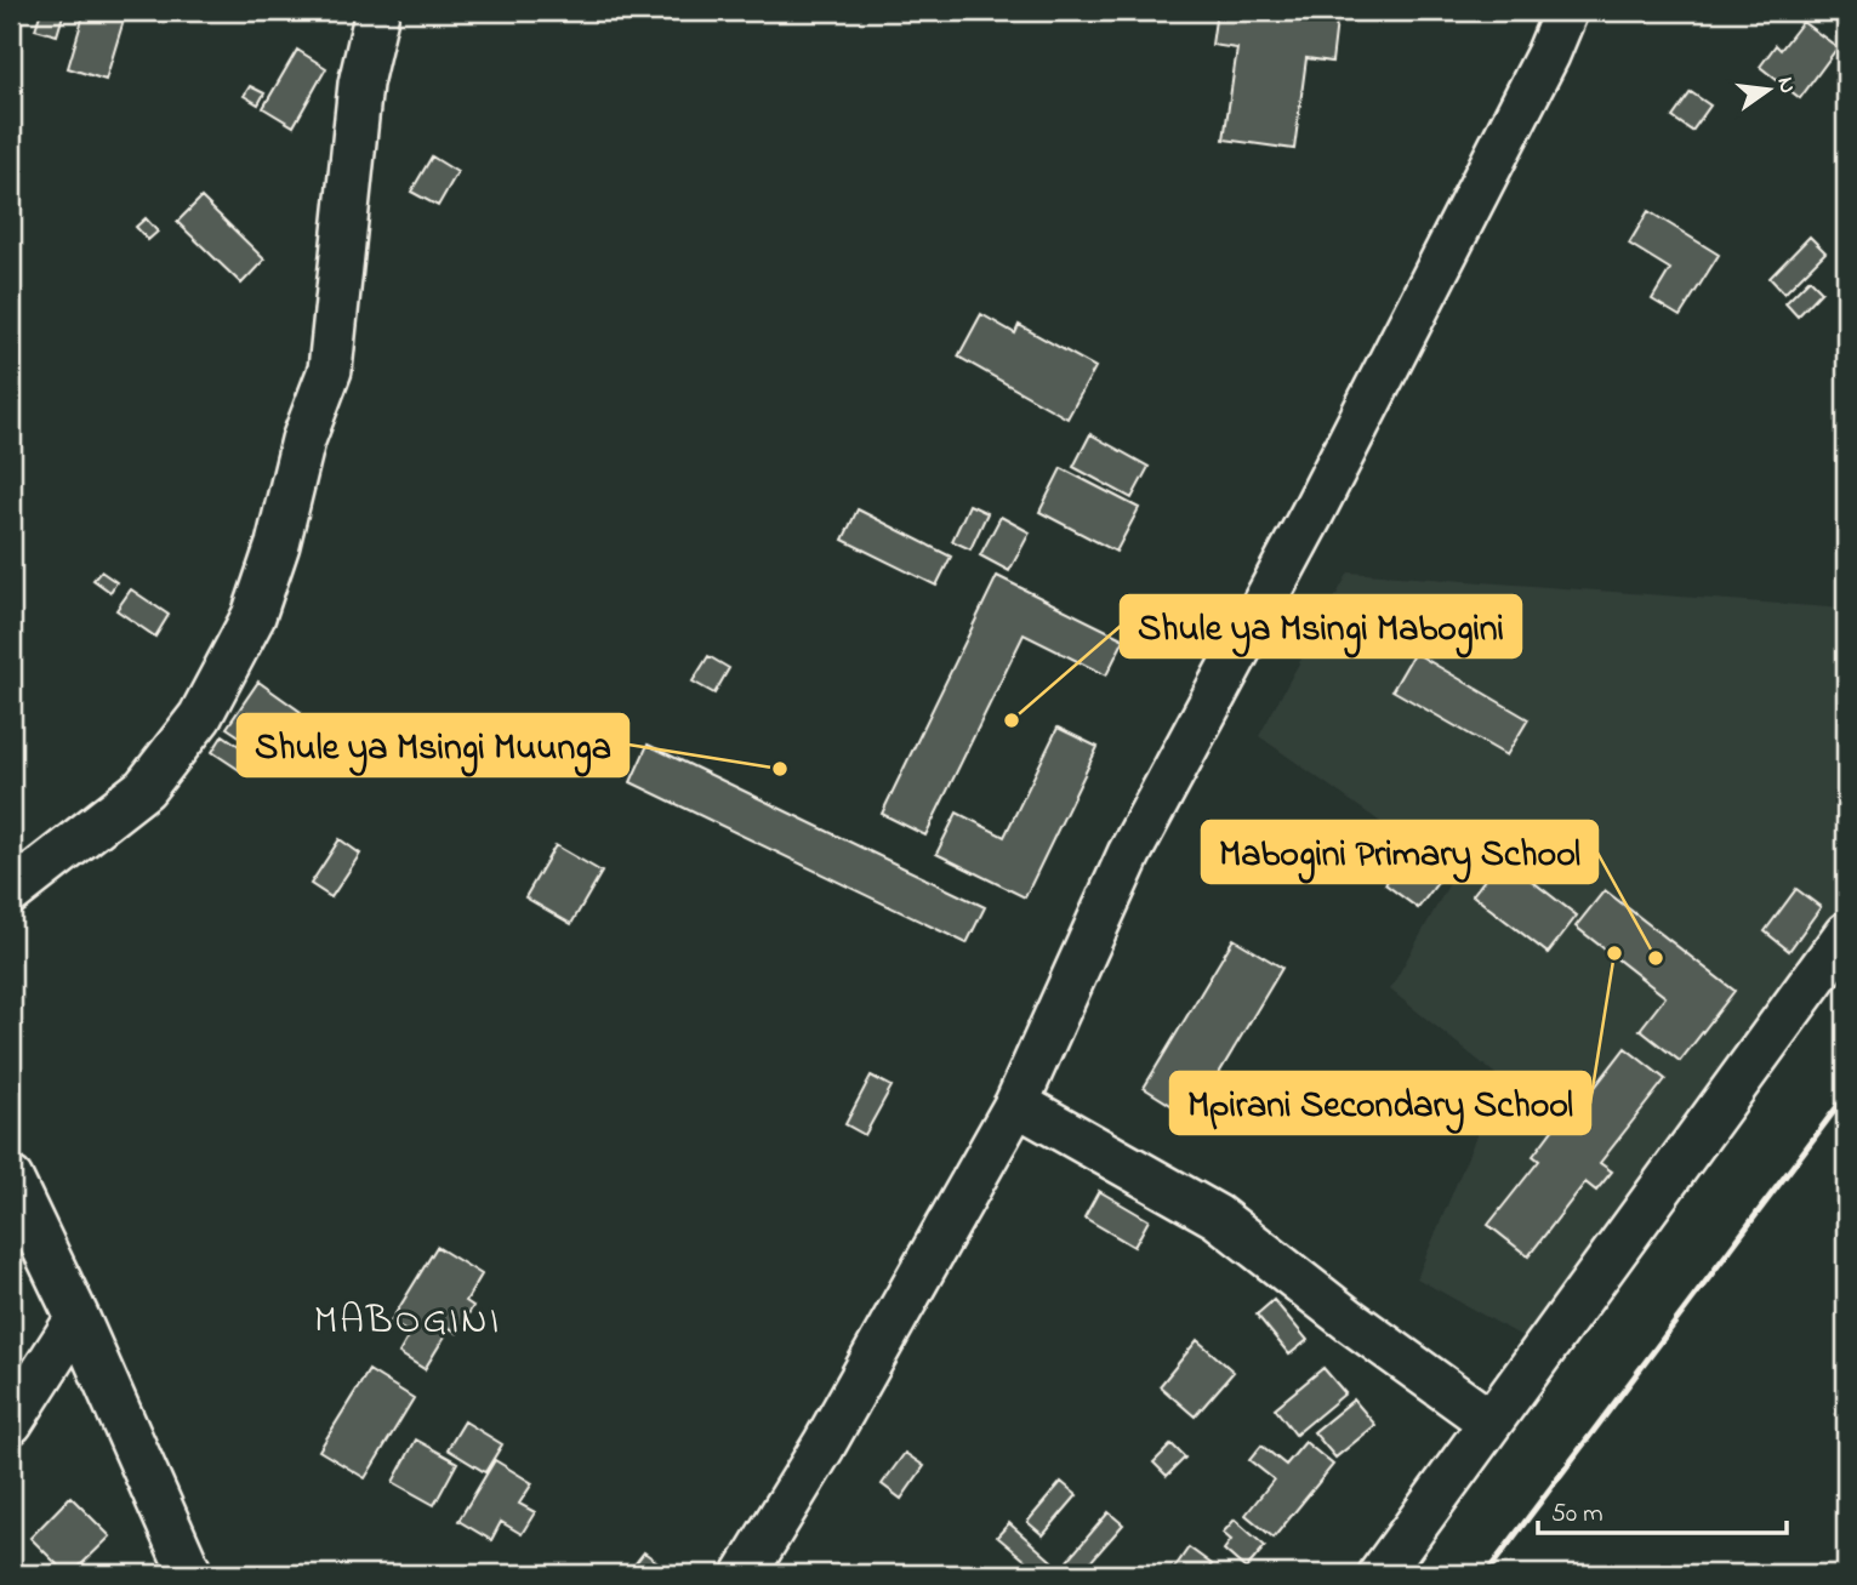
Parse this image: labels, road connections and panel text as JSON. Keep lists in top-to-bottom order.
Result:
{
  "districts": ["MABOGINI"],
  "places": [
    "Shule ya Msingi Mabogini",
    "Shule ya Msingi Muunga",
    "Mpirani Secondary School",
    "Mabogini Primary School"
  ],
  "scale_bar": "50 m",
  "north": "right"
}
